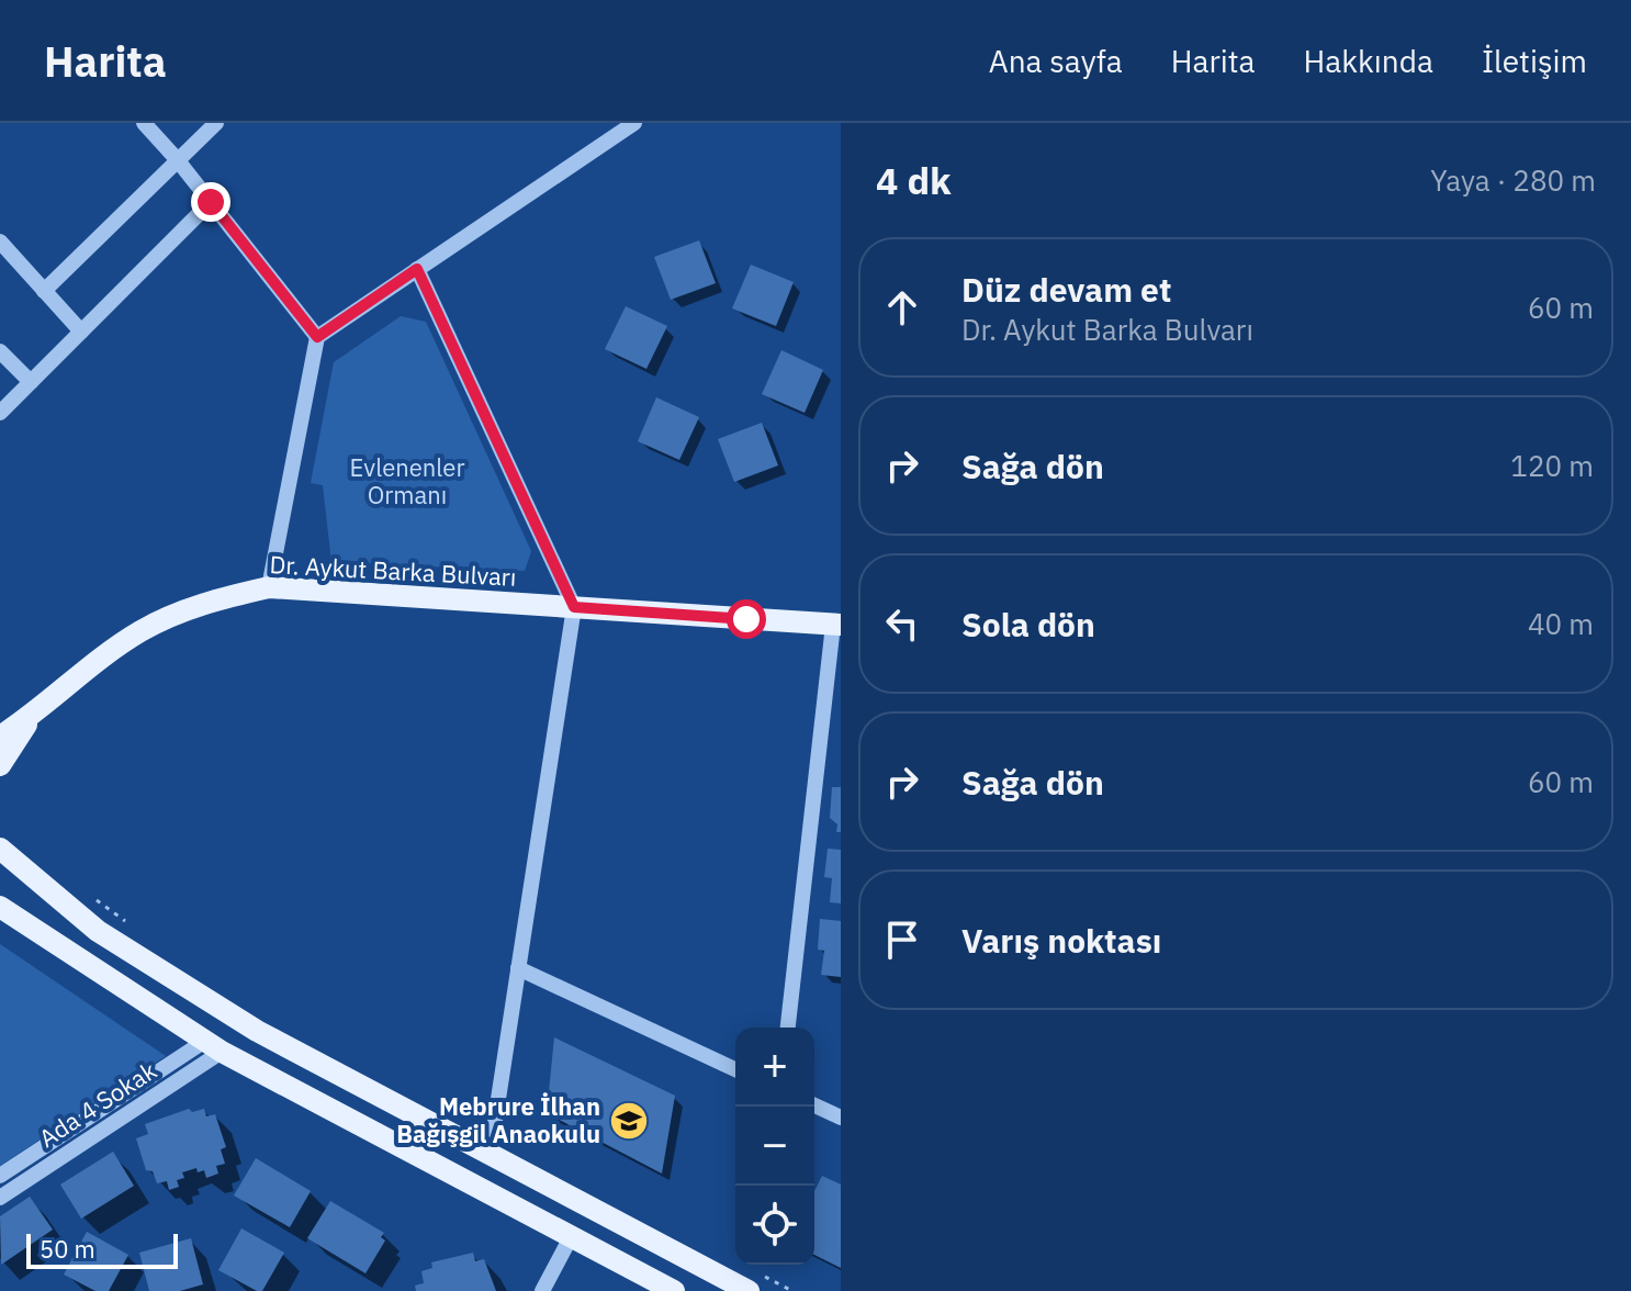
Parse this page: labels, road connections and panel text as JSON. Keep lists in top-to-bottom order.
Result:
{
  "streets": {
    "main road": ["Dr. Aykut Barka Bulvarı"],
    "street": ["Ada 4 Sokak"]
  },
  "parks": ["Evlenenler Ormanı"],
  "places": {
    "school or university": ["Mebrure İlhan Bağışgil Anaokulu"]
  },
  "scale_bar": "50 m",
  "page": {
    "header": "Harita",
    "nav": [
      "Ana sayfa",
      "Harita",
      "Hakkında",
      "İletişim"
    ],
    "heading": ["4 dk", "Yaya · 280 m"],
    "list": [
      ["Düz devam et", "Dr. Aykut Barka Bulvarı", "60 m"],
      ["Sağa dön", "120 m"],
      ["Sola dön", "40 m"],
      ["Sağa dön", "60 m"],
      "Varış noktası"
    ],
    "map_buttons": ["+", "−"],
    "scale": "50 m"
  }
}
